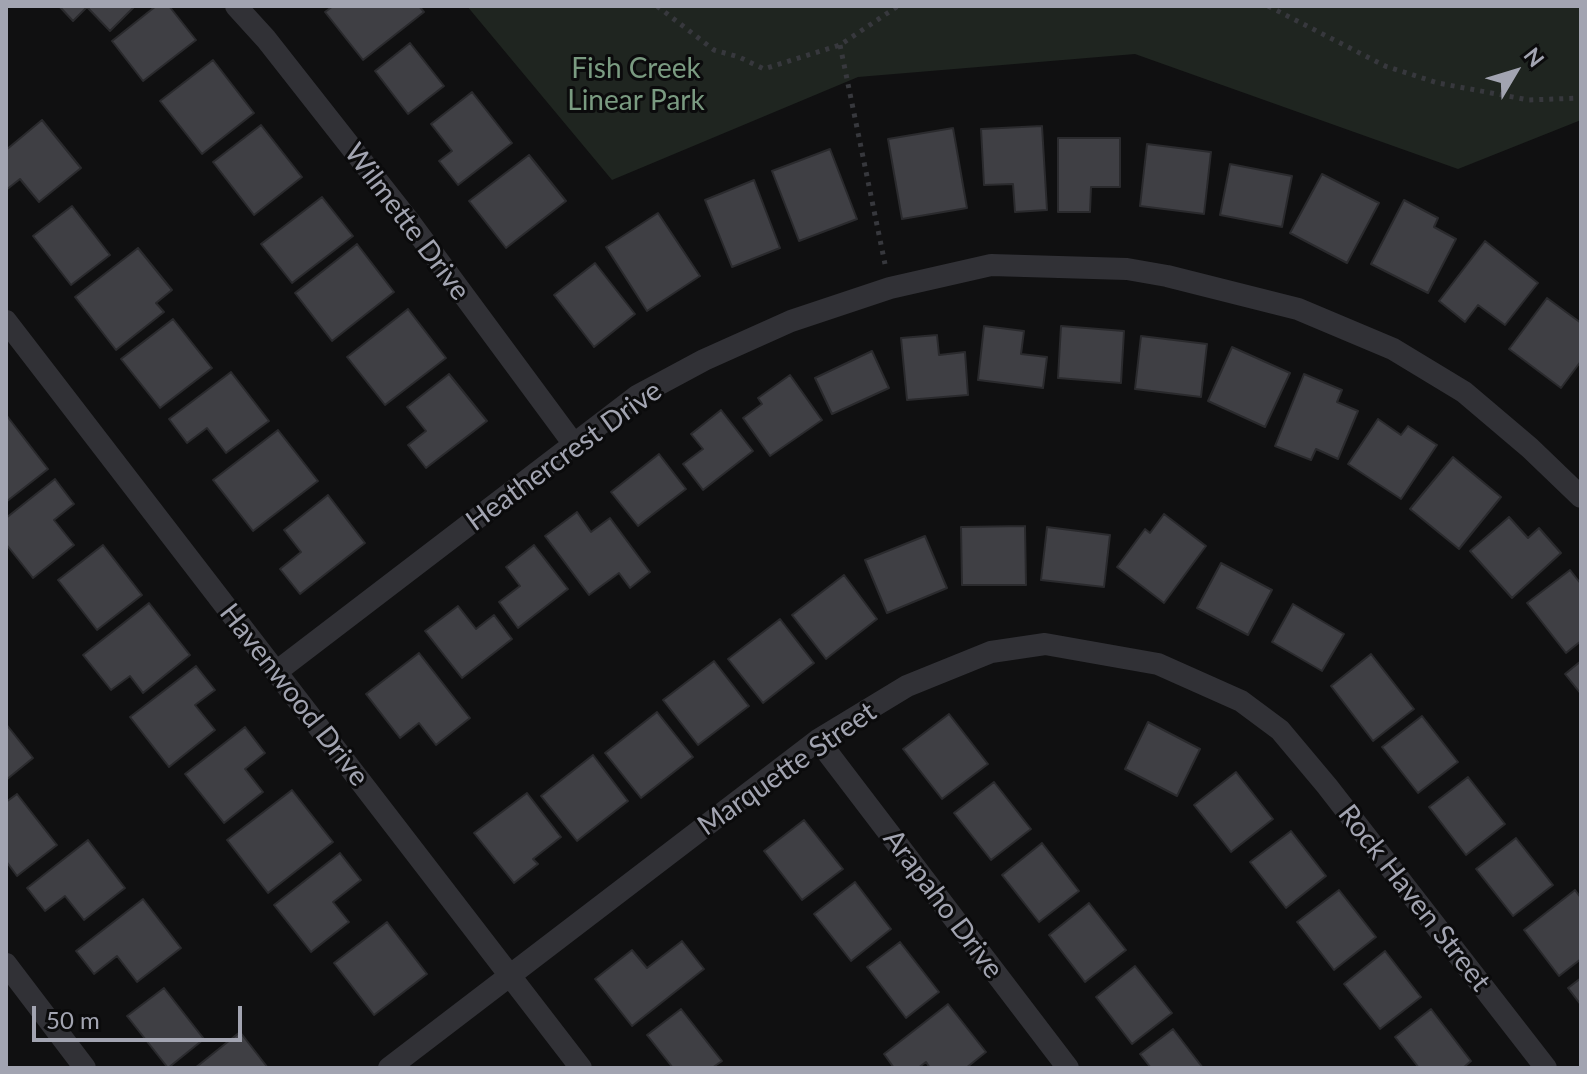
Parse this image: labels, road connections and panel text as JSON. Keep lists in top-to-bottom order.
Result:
{
  "streets": {
    "street": [
      "Wilmette Drive",
      "Heathercrest Drive",
      "Havenwood Drive",
      "Marquette Street",
      "Rock Haven Street",
      "Arapaho Drive"
    ]
  },
  "crossings": [
    ["Wilmette Drive", "Heathercrest Drive"],
    ["Heathercrest Drive", "Havenwood Drive"],
    ["Havenwood Drive", "Marquette Street"],
    ["Marquette Street", "Rock Haven Street"],
    ["Marquette Street", "Arapaho Drive"]
  ],
  "parks": ["Fish Creek Linear Park"],
  "scale_bar": "50 m",
  "north": "top right"
}
